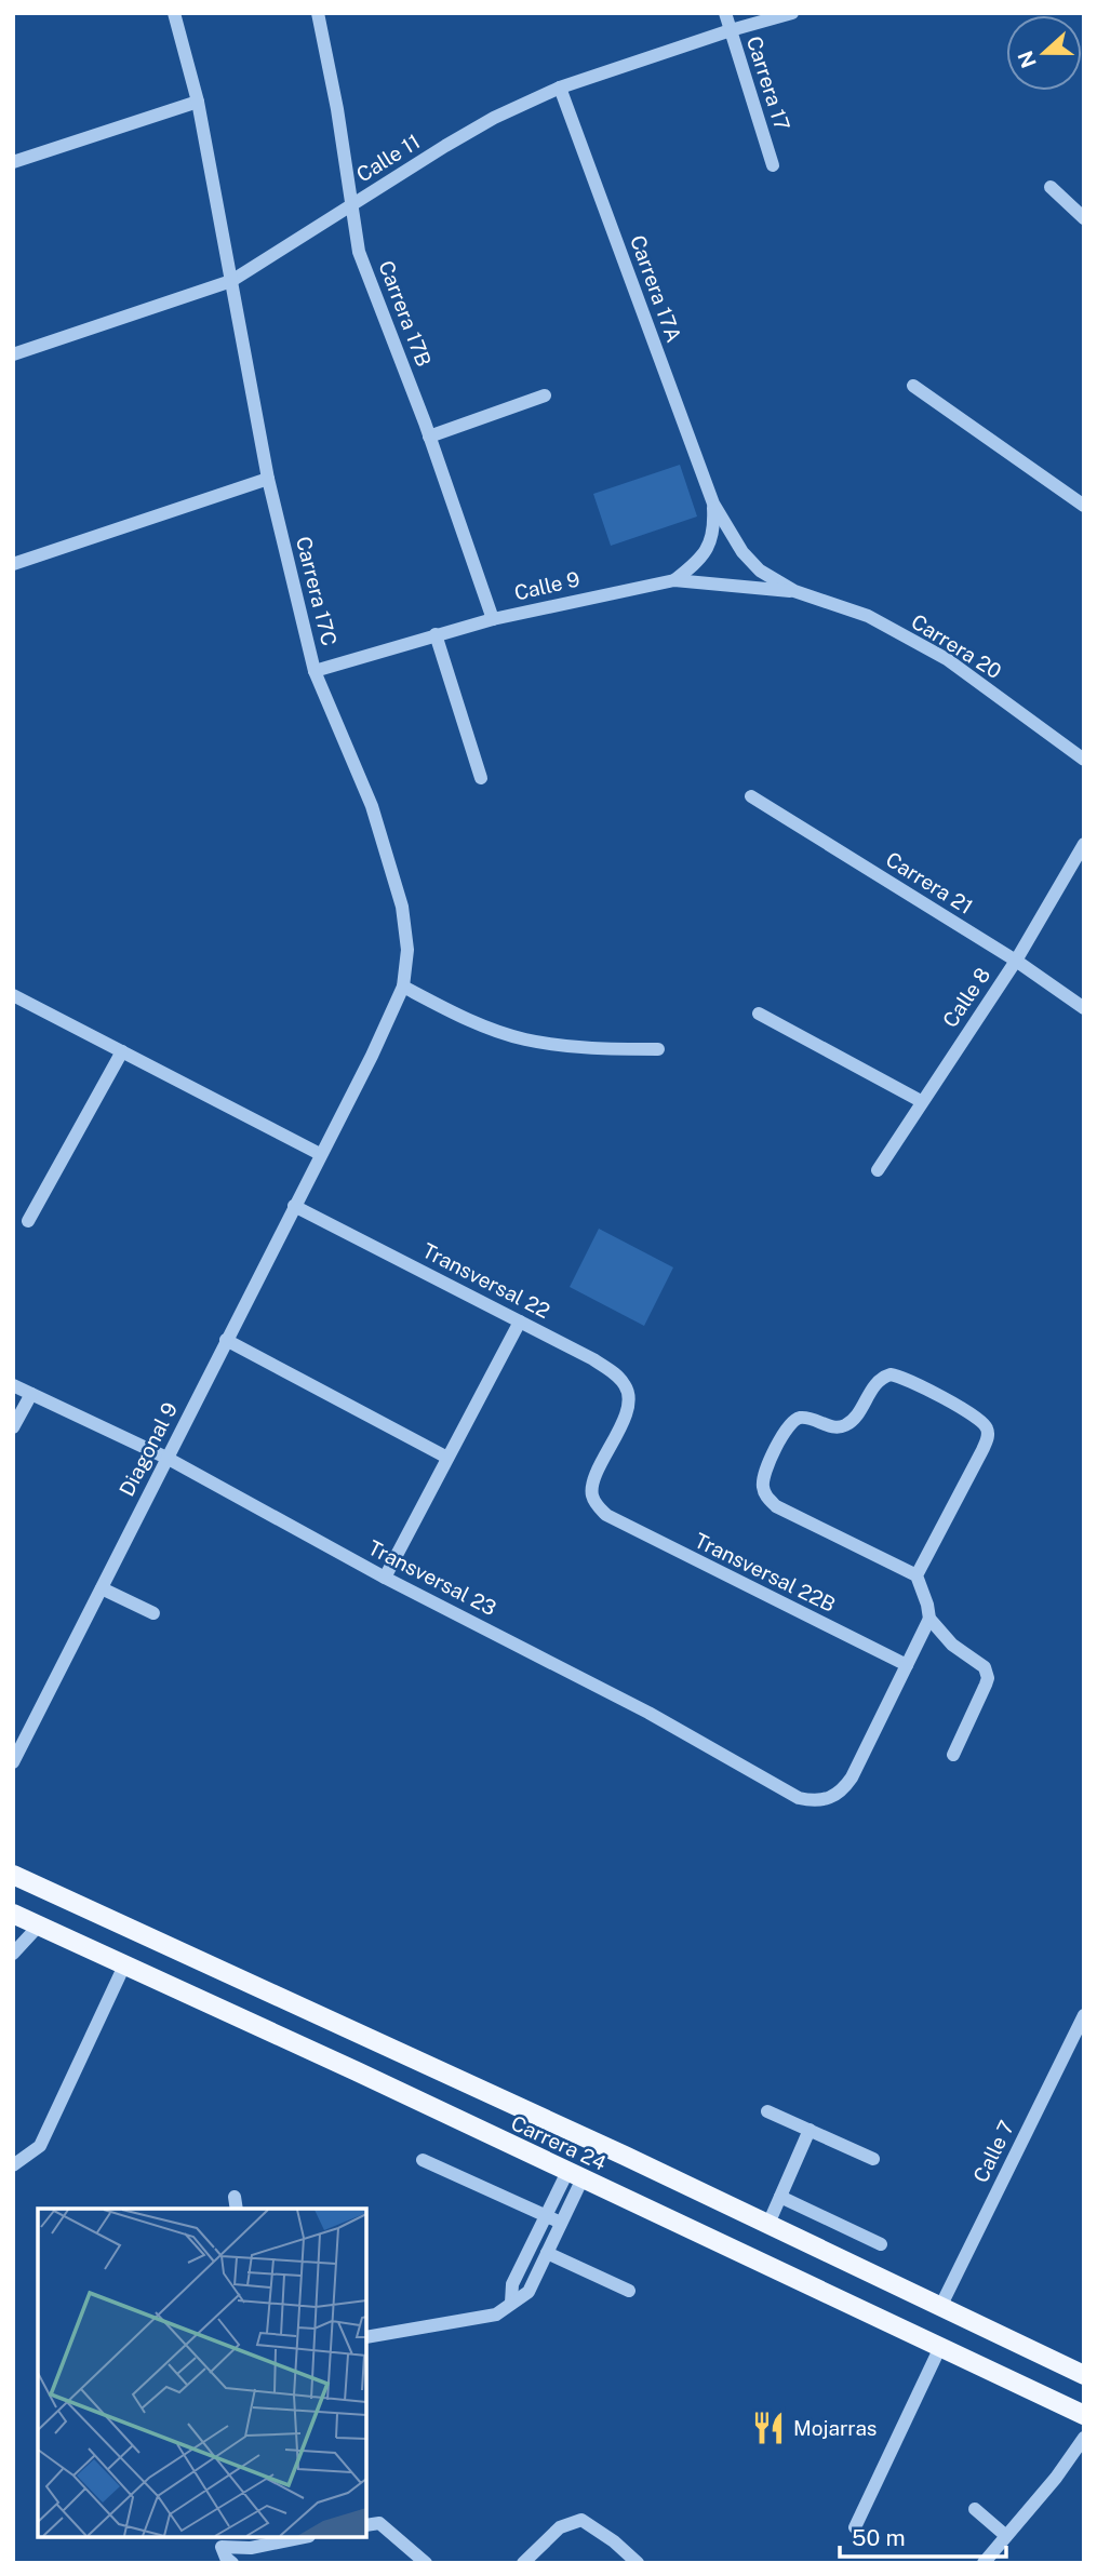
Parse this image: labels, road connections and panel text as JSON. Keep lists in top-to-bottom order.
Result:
{
  "streets": {
    "main road": ["Carrera 24"],
    "street": [
      "Carrera 17",
      "Calle 11",
      "Carrera 17A",
      "Carrera 17B",
      "Calle 9",
      "Carrera 17C",
      "Carrera 20",
      "Carrera 21",
      "Calle 8",
      "Transversal 22",
      "Diagonal 9",
      "Transversal 22B",
      "Transversal 23",
      "Calle 7"
    ]
  },
  "crossings": [
    ["Carrera 17", "Calle 11"],
    ["Calle 11", "Carrera 17A"],
    ["Calle 11", "Carrera 17B"],
    ["Calle 11", "Carrera 17C"],
    ["Carrera 17A", "Calle 9"],
    ["Carrera 17A", "Carrera 20"],
    ["Carrera 17B", "Calle 9"],
    ["Calle 9", "Carrera 17C"],
    ["Calle 9", "Carrera 20"],
    ["Carrera 17C", "Diagonal 9"],
    ["Carrera 21", "Calle 8"],
    ["Transversal 22", "Diagonal 9"],
    ["Transversal 22", "Transversal 22B"],
    ["Diagonal 9", "Transversal 23"],
    ["Transversal 22B", "Transversal 23"],
    ["Carrera 24", "Calle 7"]
  ],
  "places": {
    "restaurant": ["Mojarras"]
  },
  "scale_bar": "50 m",
  "north": "left"
}
